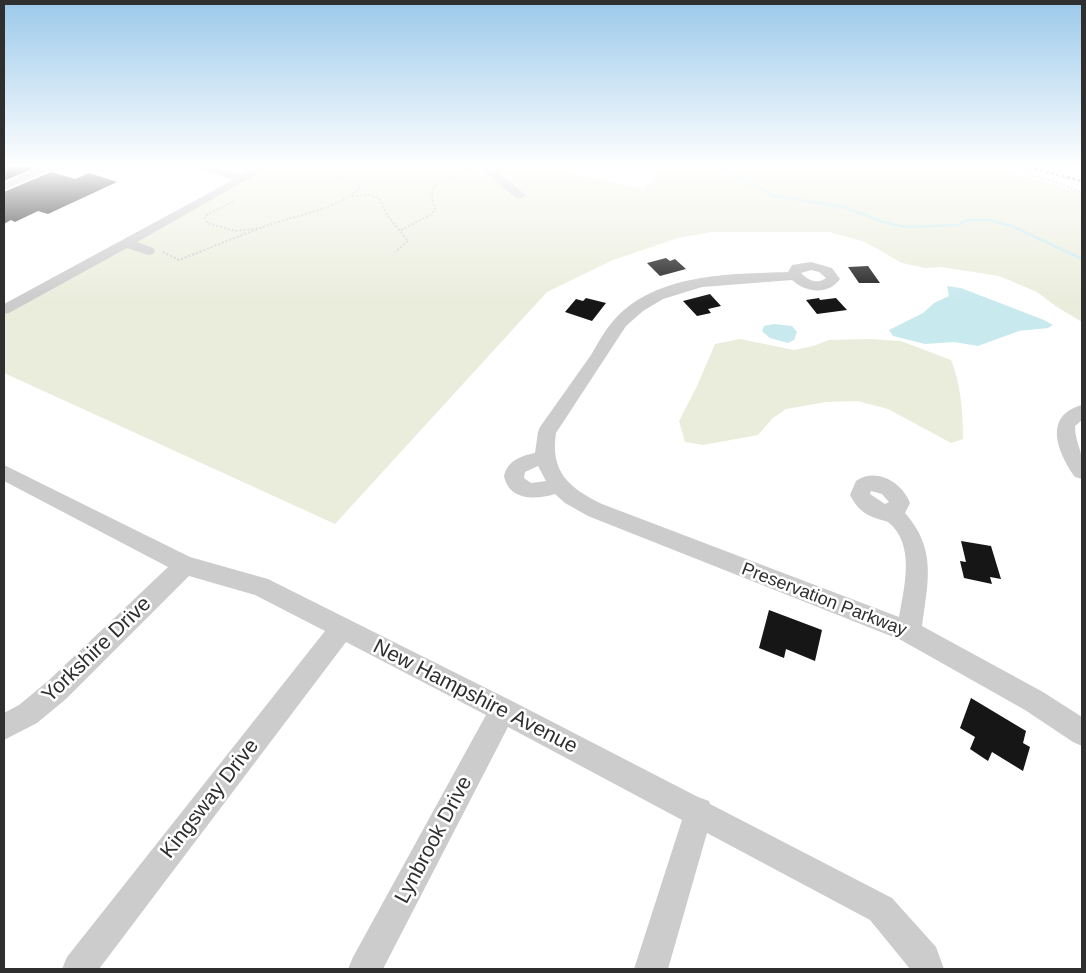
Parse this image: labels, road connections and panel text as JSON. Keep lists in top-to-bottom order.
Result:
{
  "streets": {
    "street": [
      "Preservation Parkway",
      "Yorkshire Drive",
      "New Hampshire Avenue",
      "Kingsway Drive",
      "Lynbrook Drive"
    ]
  },
  "crossings": [
    ["Yorkshire Drive", "New Hampshire Avenue"],
    ["New Hampshire Avenue", "Kingsway Drive"],
    ["New Hampshire Avenue", "Lynbrook Drive"]
  ]
}
